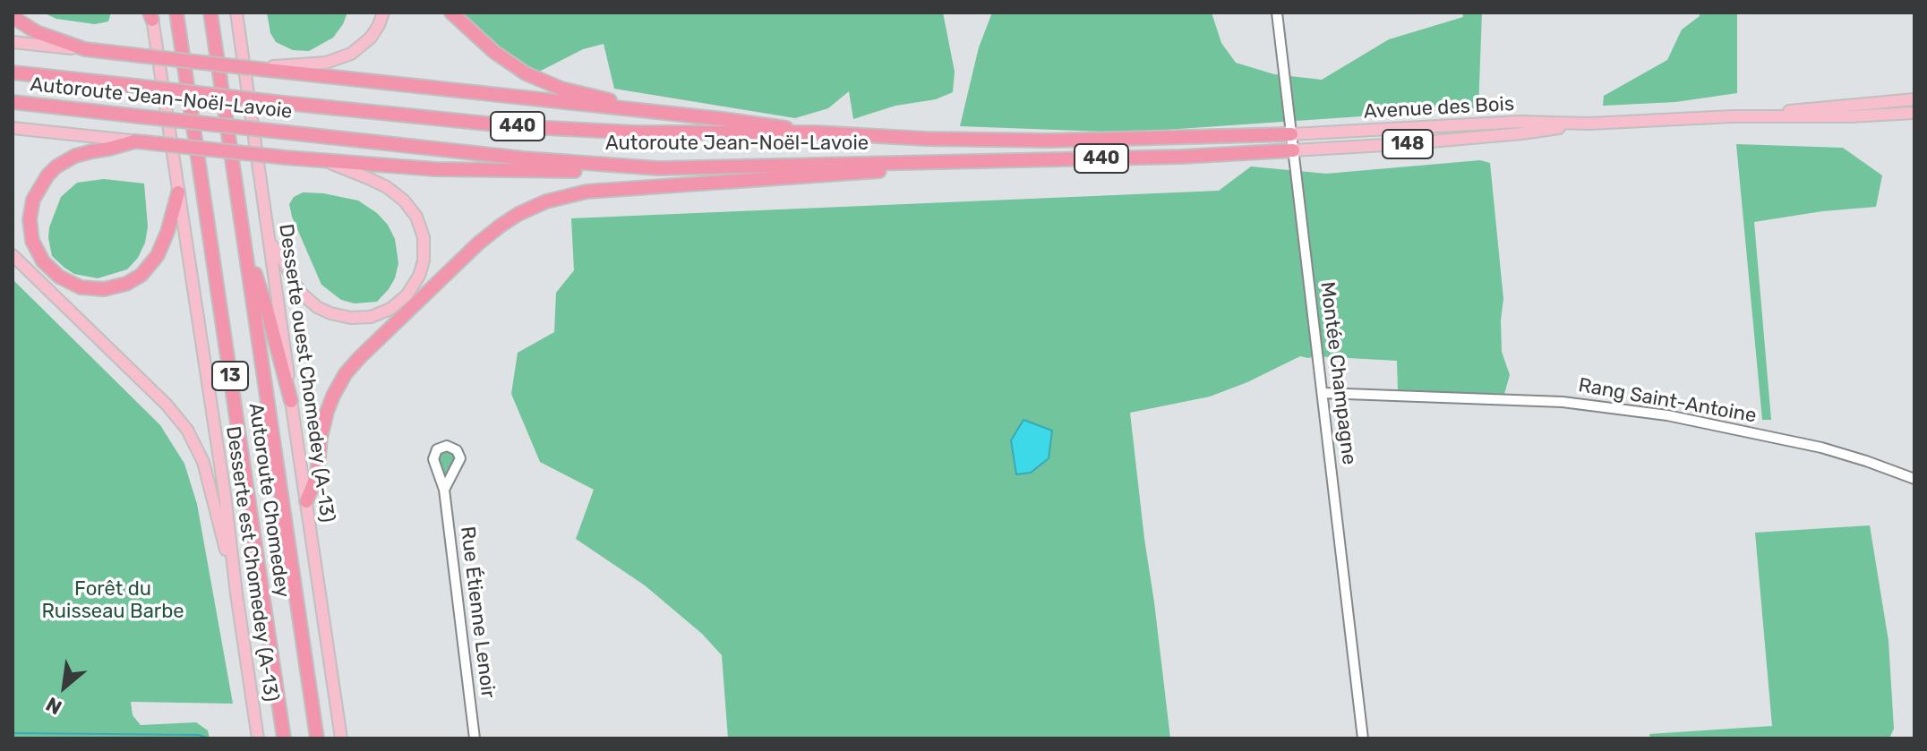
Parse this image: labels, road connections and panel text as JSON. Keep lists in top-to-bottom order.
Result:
{
  "streets": {
    "highway": [
      "Autoroute Jean-Noël-Lavoie",
      "440",
      "13",
      "Autoroute Chomedey"
    ],
    "main road": [
      "Avenue des Bois",
      "148",
      "Desserte ouest Chomedey (A-13)",
      "Desserte est Chomedey (A-13)"
    ],
    "street": ["Montée Champagne", "Rang Saint-Antoine", "Rue Étienne Lenoir"]
  },
  "crossings": [
    ["Autoroute Jean-Noël-Lavoie", "Avenue des Bois"],
    ["Autoroute Jean-Noël-Lavoie", "Montée Champagne"],
    ["Avenue des Bois", "Montée Champagne"],
    ["Montée Champagne", "Rang Saint-Antoine"]
  ],
  "parks": ["Forêt du Ruisseau Barbe"],
  "north": "bottom left"
}
